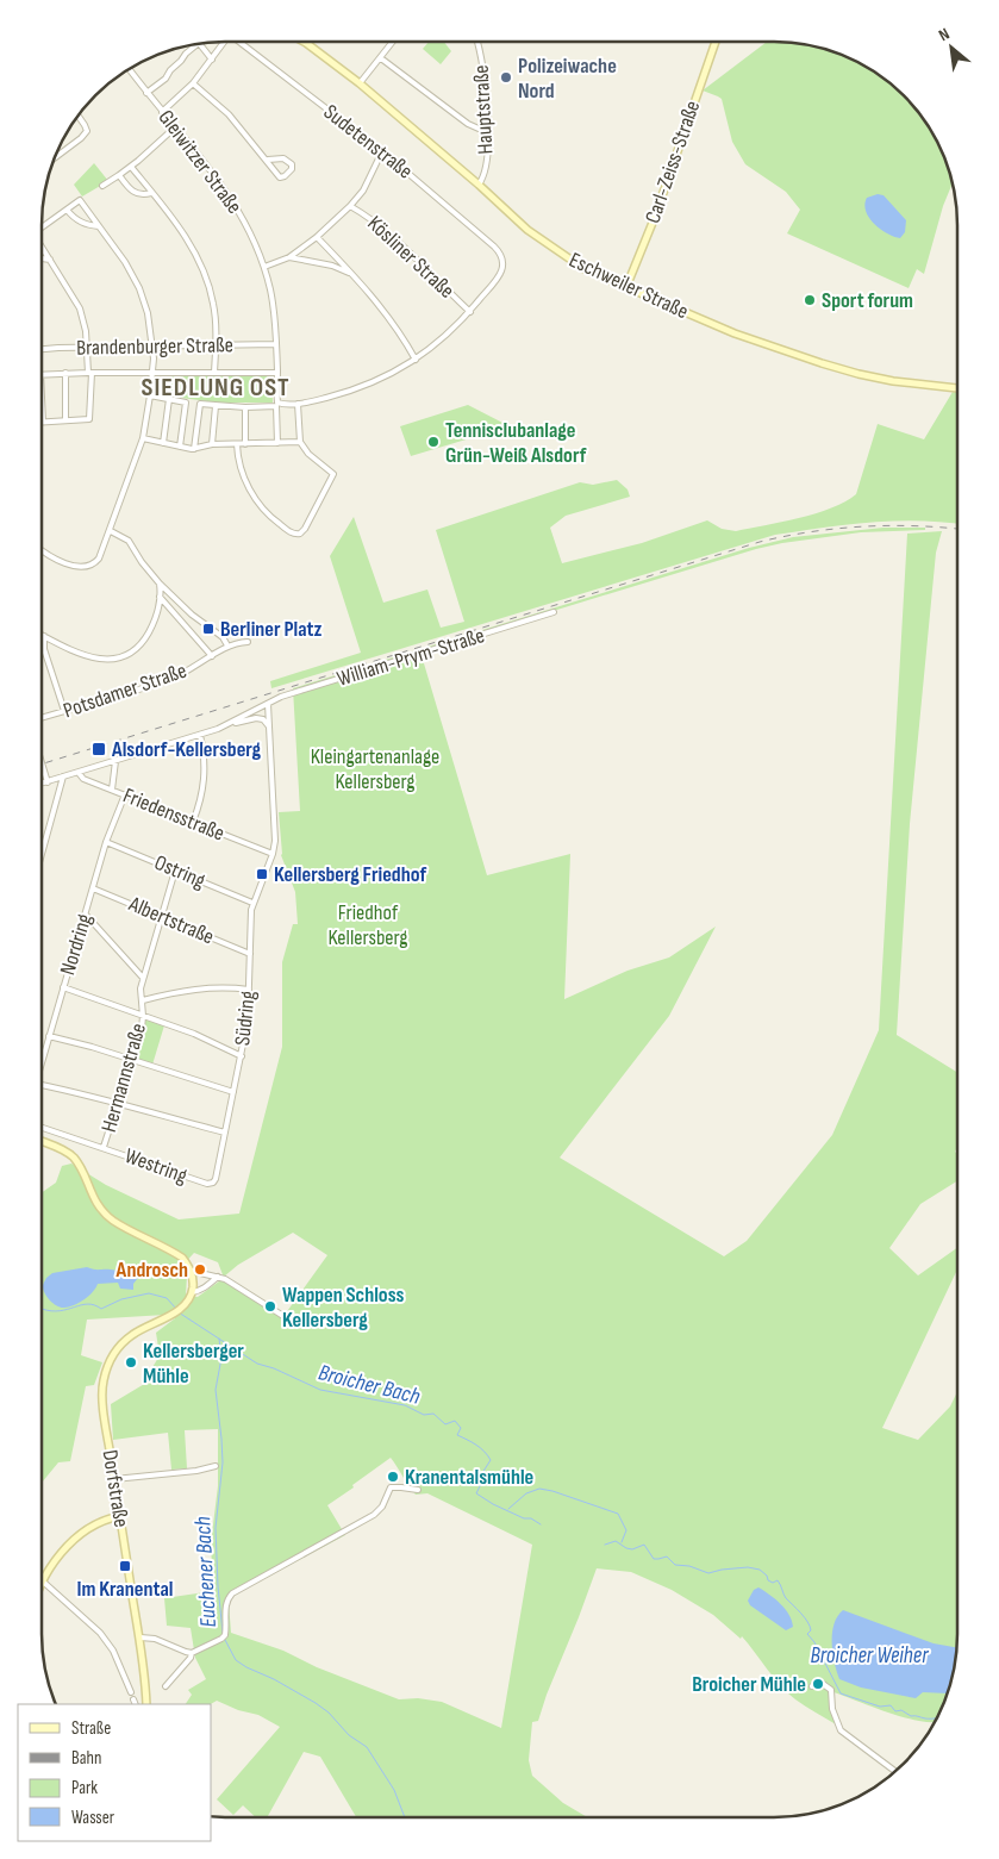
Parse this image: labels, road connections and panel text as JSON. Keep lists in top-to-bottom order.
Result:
{
  "streets": {
    "street": [
      "Hauptstraße",
      "Sudetenstraße",
      "Gleiwitzer Straße",
      "Carl-Zeiss-Straße",
      "Kösliner Straße",
      "Eschweiler Straße",
      "Brandenburger Straße",
      "William-Prym-Straße",
      "Potsdamer Straße",
      "Friedensstraße",
      "Ostring",
      "Albertstraße",
      "Nordring",
      "Südring",
      "Hermannstraße",
      "Westring",
      "Dorfstraße"
    ]
  },
  "crossings": [
    ["Hauptstraße", "Eschweiler Straße"],
    ["Sudetenstraße", "Kösliner Straße"],
    ["Gleiwitzer Straße", "Brandenburger Straße"],
    ["Carl-Zeiss-Straße", "Eschweiler Straße"],
    ["Friedensstraße", "Nordring"],
    ["Friedensstraße", "Südring"],
    ["Ostring", "Nordring"],
    ["Ostring", "Südring"],
    ["Ostring", "Hermannstraße"],
    ["Albertstraße", "Nordring"],
    ["Albertstraße", "Südring"],
    ["Albertstraße", "Hermannstraße"],
    ["Südring", "Westring"],
    ["Hermannstraße", "Westring"]
  ],
  "districts": ["SIEDLUNG OST"],
  "water": ["Broicher Bach", "Euchener Bach", "Broicher Weiher"],
  "parks": ["Kleingartenanlage Kellersberg", "Friedhof Kellersberg"],
  "places": {
    "other": [
      "Polizeiwache Nord",
      "Sport forum",
      "Tennisclubanlage Grün-Weiß Alsdorf",
      "Androsch",
      "Wappen Schloss Kellersberg",
      "Kellersberger Mühle",
      "Kranentalsmühle",
      "Broicher Mühle"
    ],
    "transit": [
      "Berliner Platz",
      "Alsdorf-Kellersberg",
      "Kellersberg Friedhof",
      "Im Kranental"
    ]
  },
  "legend": [
    "Straße",
    "Bahn",
    "Park",
    "Wasser"
  ],
  "north": "top left"
}
